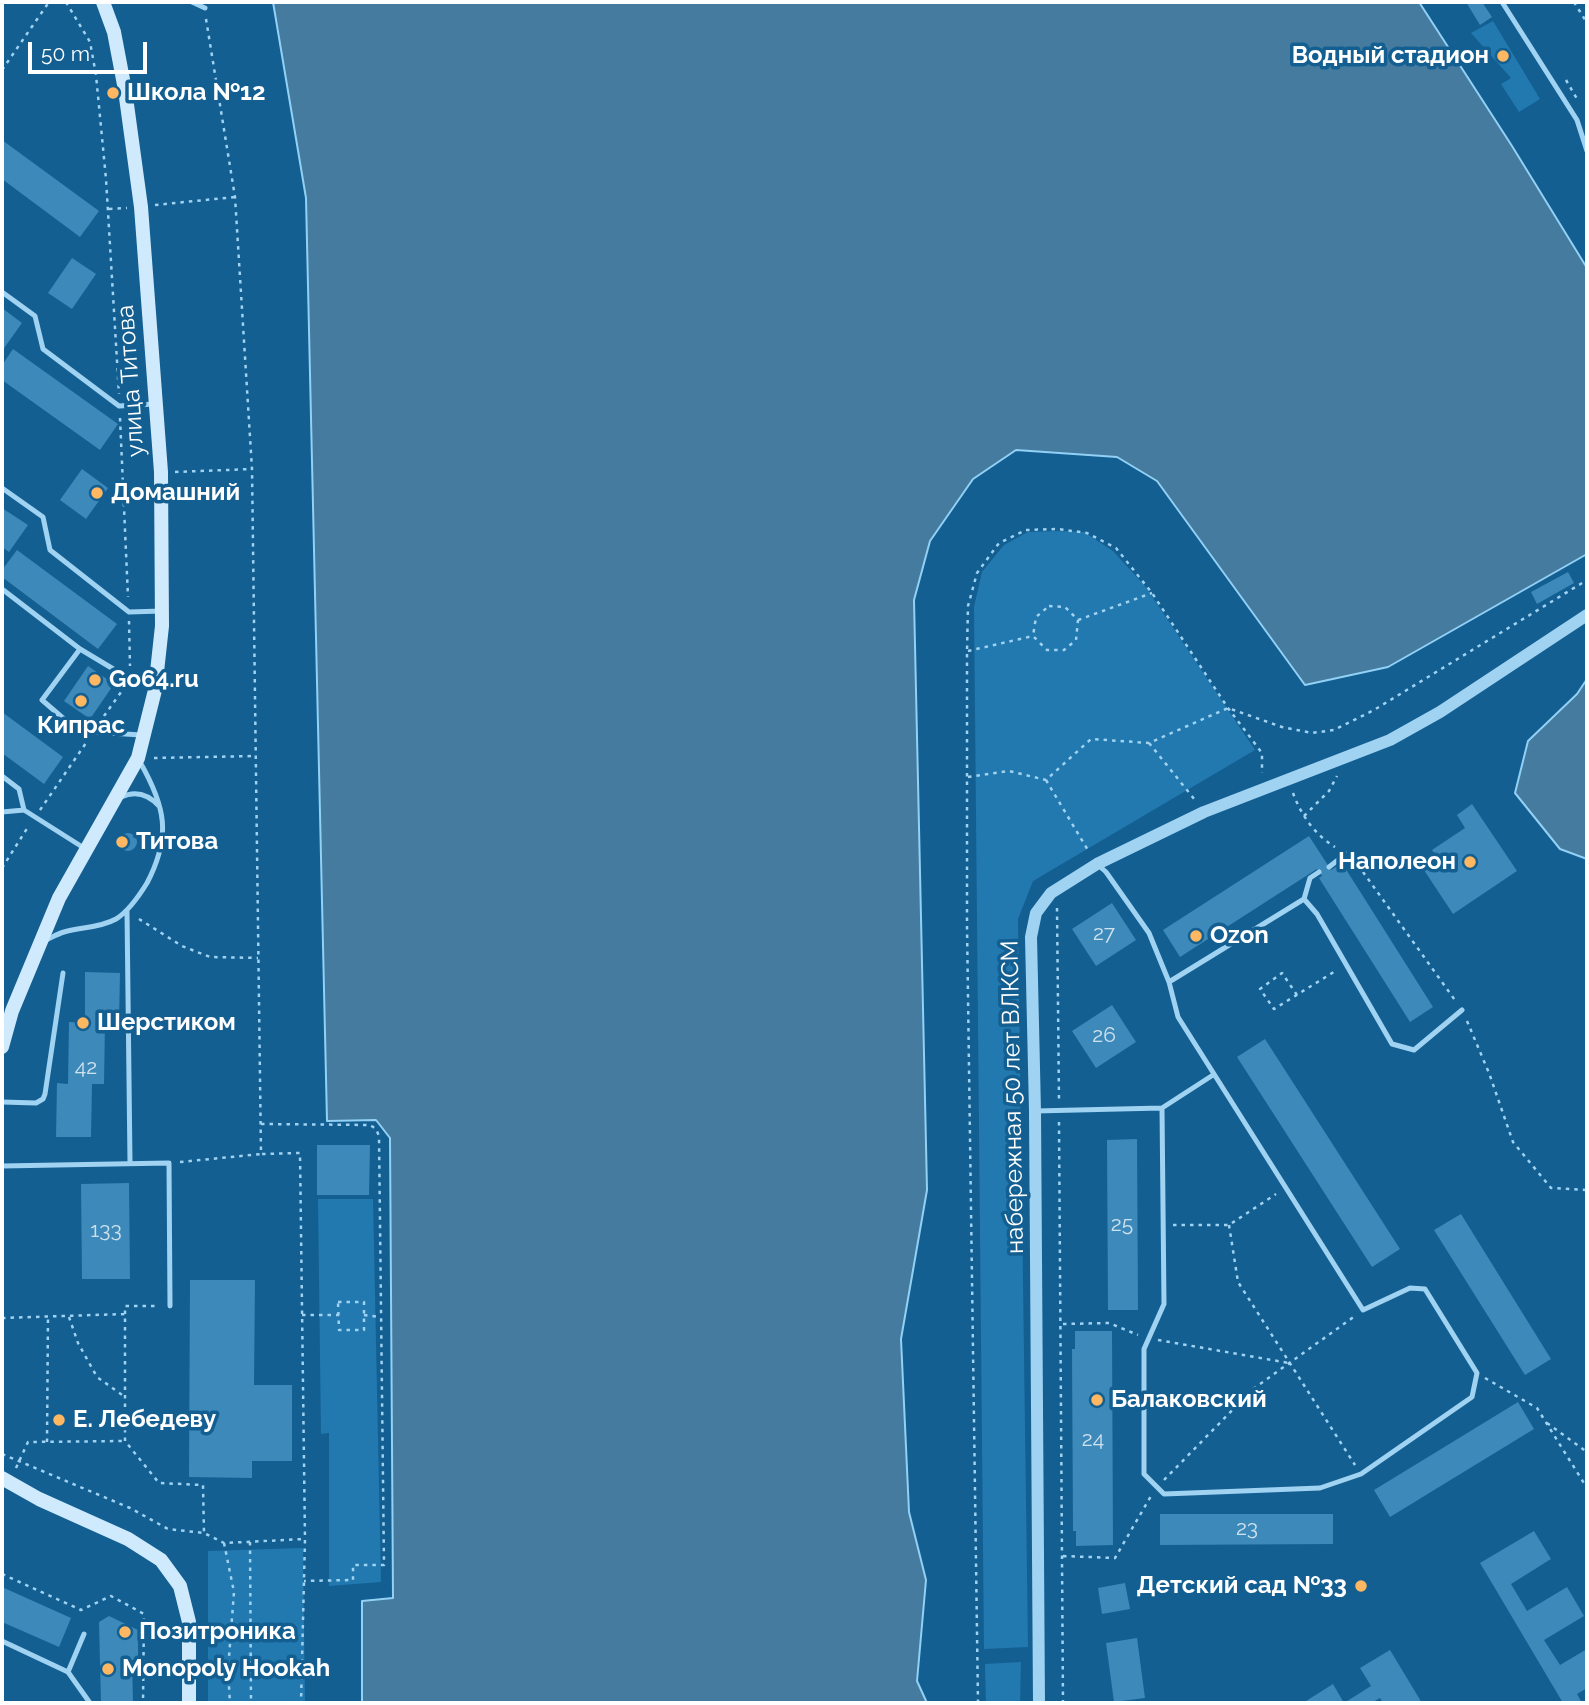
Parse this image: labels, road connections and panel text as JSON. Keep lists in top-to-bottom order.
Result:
{
  "streets": {
    "main road": ["улица Титова"],
    "street": ["набережная 50 лет ВЛКСМ"]
  },
  "places": [
    "Водный стадион",
    "Школа №12",
    "Домашний",
    "Go64.ru",
    "Кипрас",
    "Титова",
    "Наполеон",
    "Ozon",
    "Шерстиком",
    "Балаковский",
    "Е. Лебедеву",
    "Детский сад №33",
    "Позитроника",
    "Monopoly Hookah"
  ],
  "house_numbers": [
    "27",
    "26",
    "42",
    "25",
    "133",
    "24",
    "23"
  ],
  "scale_bar": "50 m"
}
